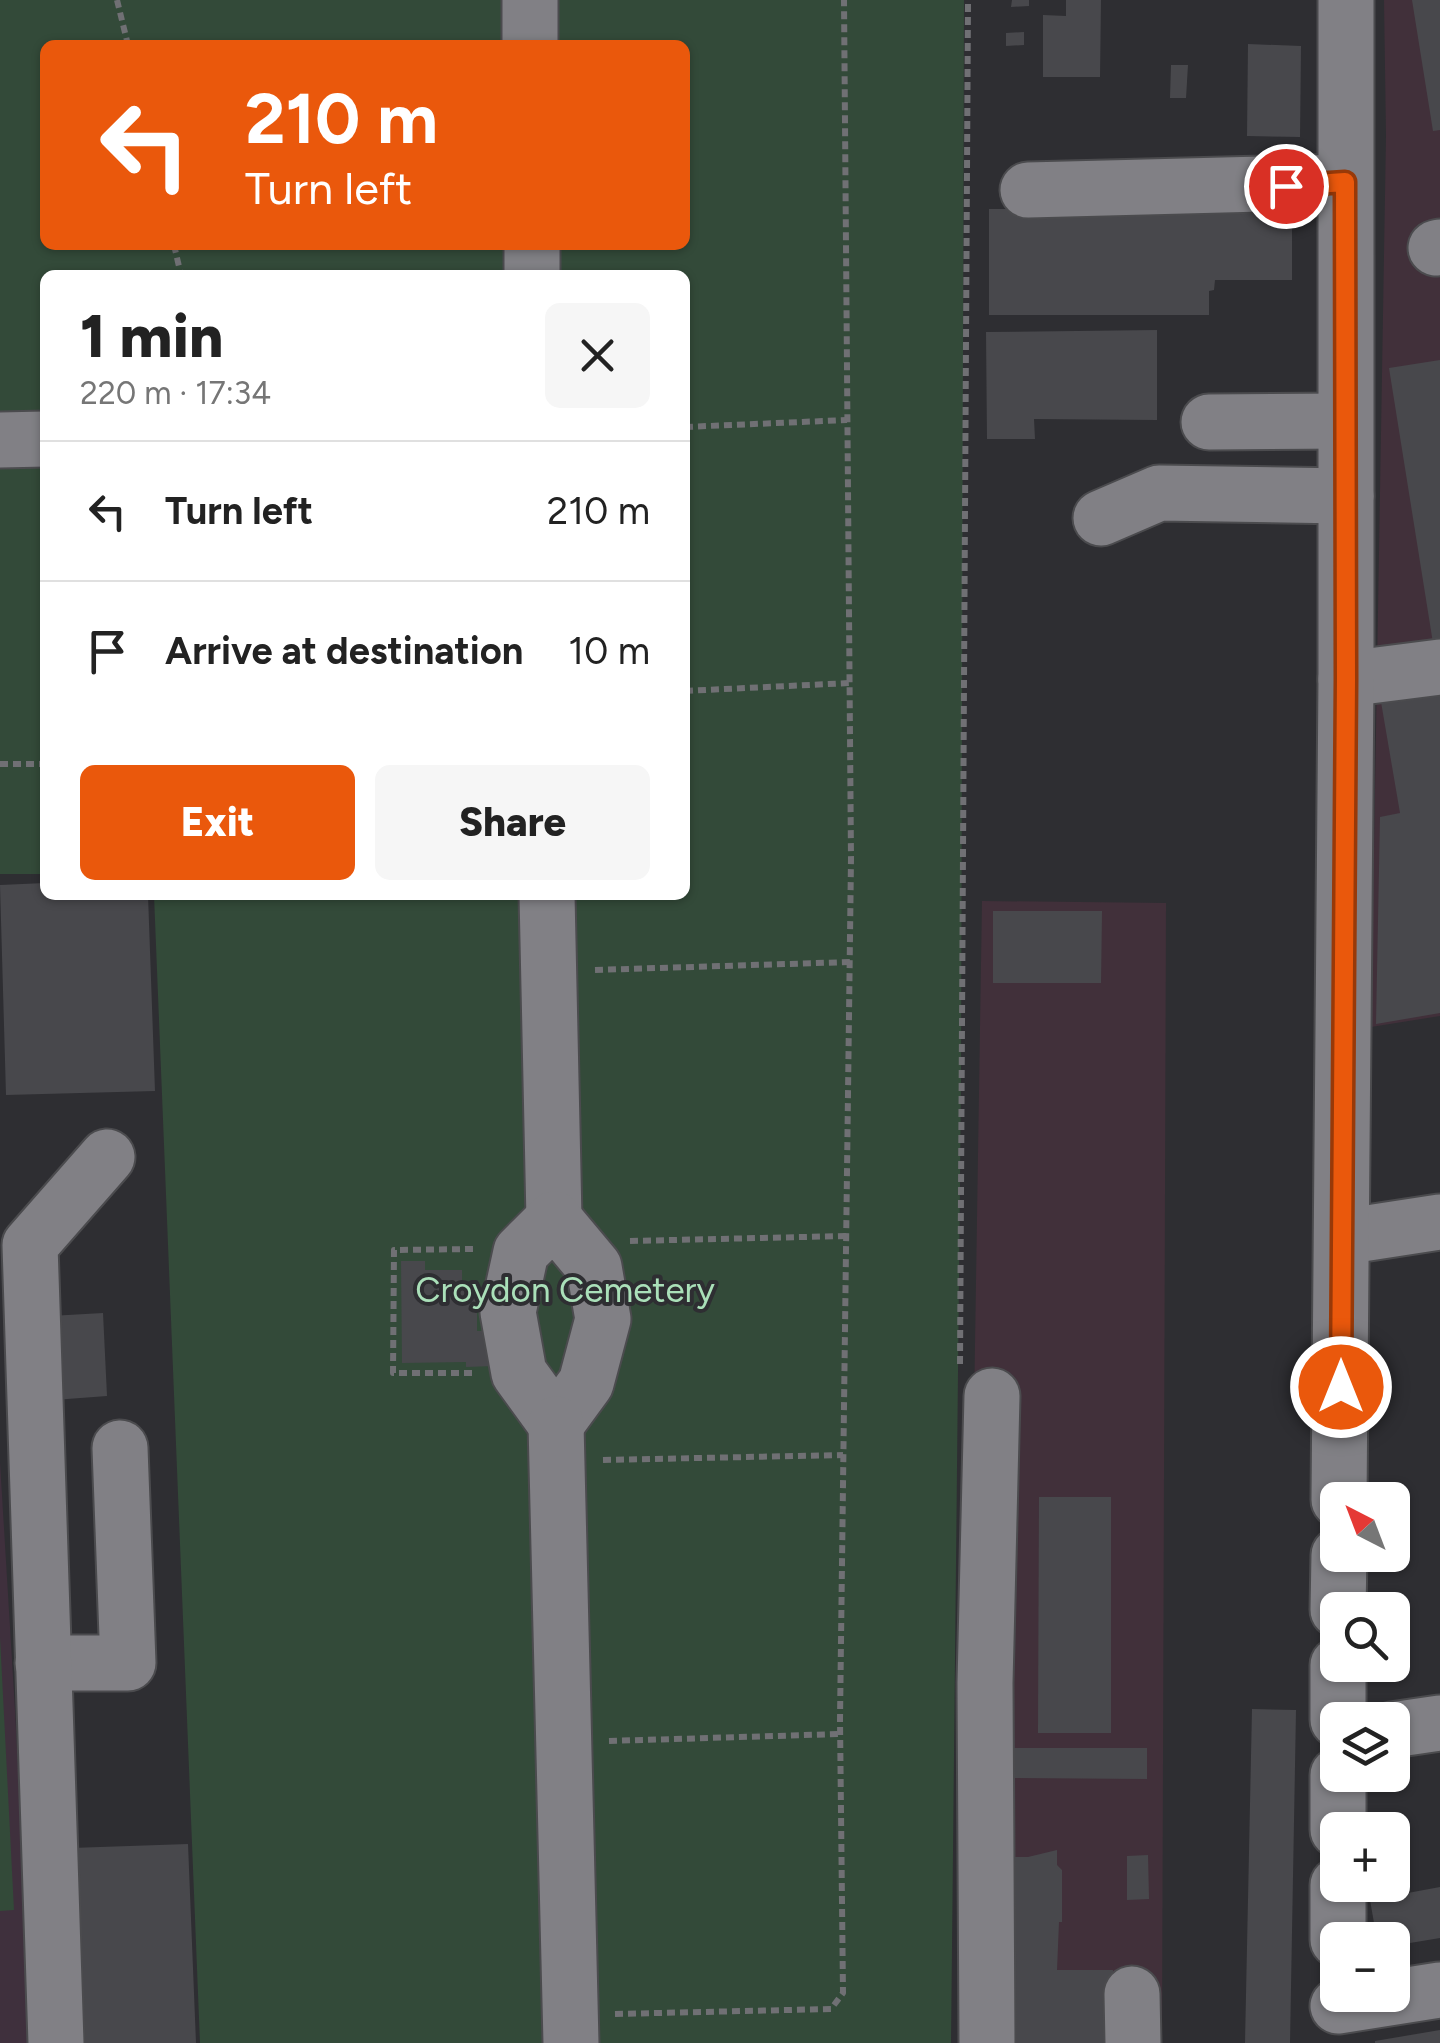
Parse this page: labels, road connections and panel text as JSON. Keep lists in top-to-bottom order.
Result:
{
  "parks": ["Croydon Cemetery"],
  "north": "top left",
  "page": {
    "turn": ["210 m", "Turn left"],
    "heading": ["1 min", "220 m · 17:34"],
    "list": [
      {
        "name": "Turn left",
        "value": "210 m"
      },
      {
        "name": "Arrive at destination",
        "value": "10 m"
      }
    ],
    "buttons": ["Exit", "Share"],
    "map_buttons": ["+", "−"]
  }
}
